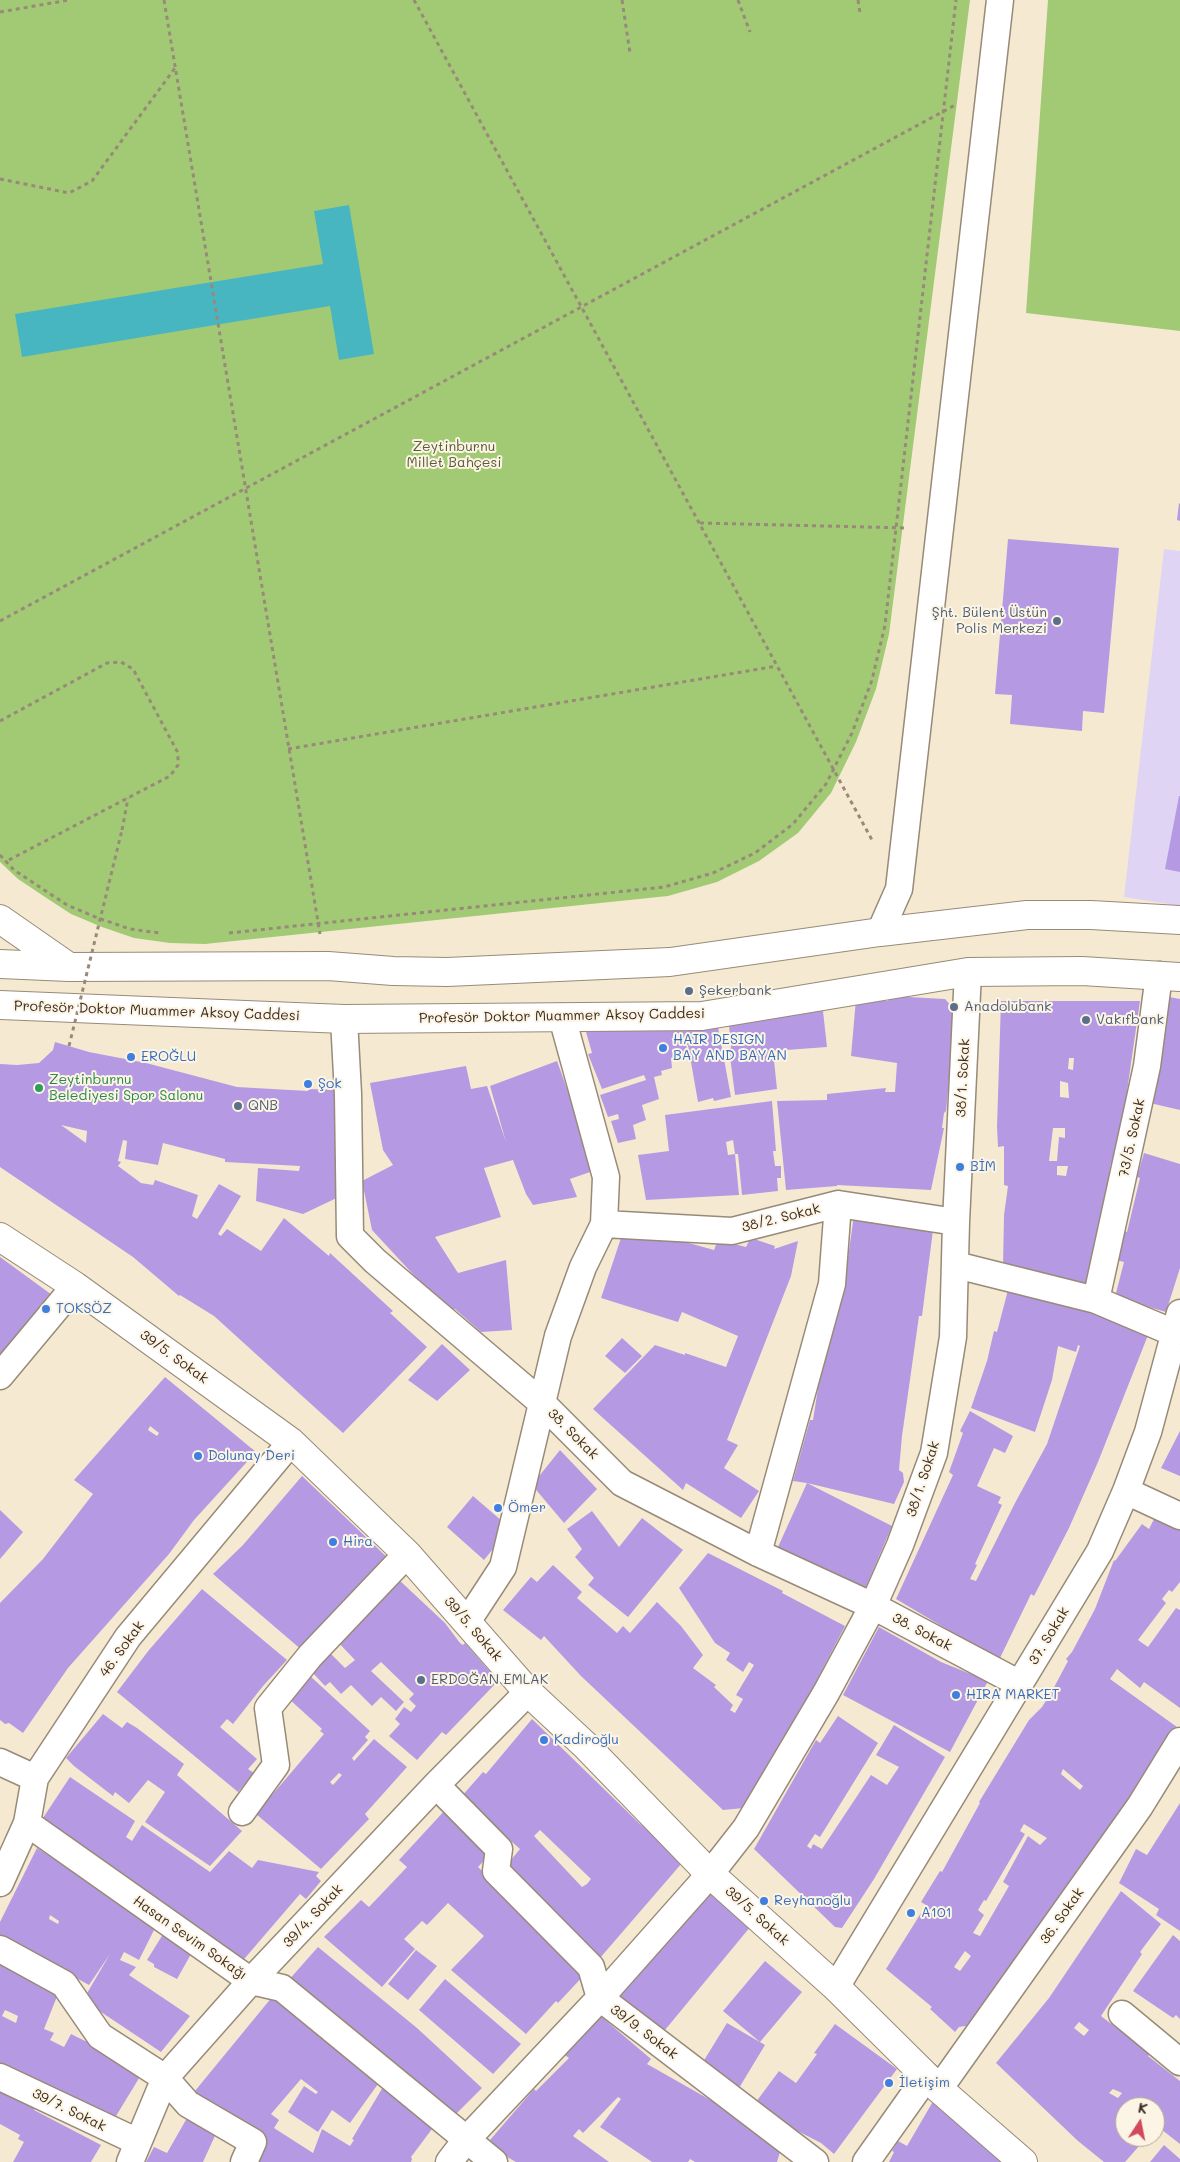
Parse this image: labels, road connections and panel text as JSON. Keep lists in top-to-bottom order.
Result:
{
  "streets": {
    "main road": ["Profesör Doktor Muammer Aksoy Caddesi", "39/5. Sokak"],
    "street": [
      "38/1. Sokak",
      "73/5. Sokak",
      "38/2. Sokak",
      "38. Sokak",
      "37. Sokak",
      "46. Sokak",
      "39/4. Sokak",
      "36. Sokak",
      "Hasan Sevim Sokağı",
      "39/9. Sokak",
      "39/7. Sokak"
    ]
  },
  "crossings": [
    ["Profesör Doktor Muammer Aksoy Caddesi", "38/1. Sokak"],
    ["Profesör Doktor Muammer Aksoy Caddesi", "73/5. Sokak"],
    ["Profesör Doktor Muammer Aksoy Caddesi", "38. Sokak"],
    ["38/1. Sokak", "38/2. Sokak"],
    ["38/1. Sokak", "39/5. Sokak"],
    ["38/1. Sokak", "38. Sokak"],
    ["38/1. Sokak", "Hasan Sevim Sokağı"],
    ["38/1. Sokak", "39/9. Sokak"],
    ["39/5. Sokak", "37. Sokak"],
    ["39/5. Sokak", "46. Sokak"],
    ["39/5. Sokak", "39/4. Sokak"],
    ["39/5. Sokak", "36. Sokak"],
    ["38. Sokak", "37. Sokak"],
    ["46. Sokak", "Hasan Sevim Sokağı"],
    ["39/4. Sokak", "Hasan Sevim Sokağı"],
    ["39/4. Sokak", "39/9. Sokak"],
    ["39/4. Sokak", "39/7. Sokak"]
  ],
  "parks": ["Zeytinburnu Millet Bahçesi"],
  "places": [
    "Şht. Bülent Üstün Polis Merkezi",
    "Şekerbank",
    "Anadolubank",
    "Vakıfbank",
    "HAIR DESIGN BAY AND BAYAN",
    "EROĞLU",
    "Şok",
    "Zeytinburnu Belediyesi Spor Salonu",
    "QNB",
    "BİM",
    "TOKSÖZ",
    "Dolunay Deri",
    "Ömer",
    "Hira",
    "ERDOĞAN EMLAK",
    "HIRA MARKET",
    "Kadiroğlu",
    "Reyhanoğlu",
    "A101",
    "İletişim"
  ],
  "north": "top"
}
